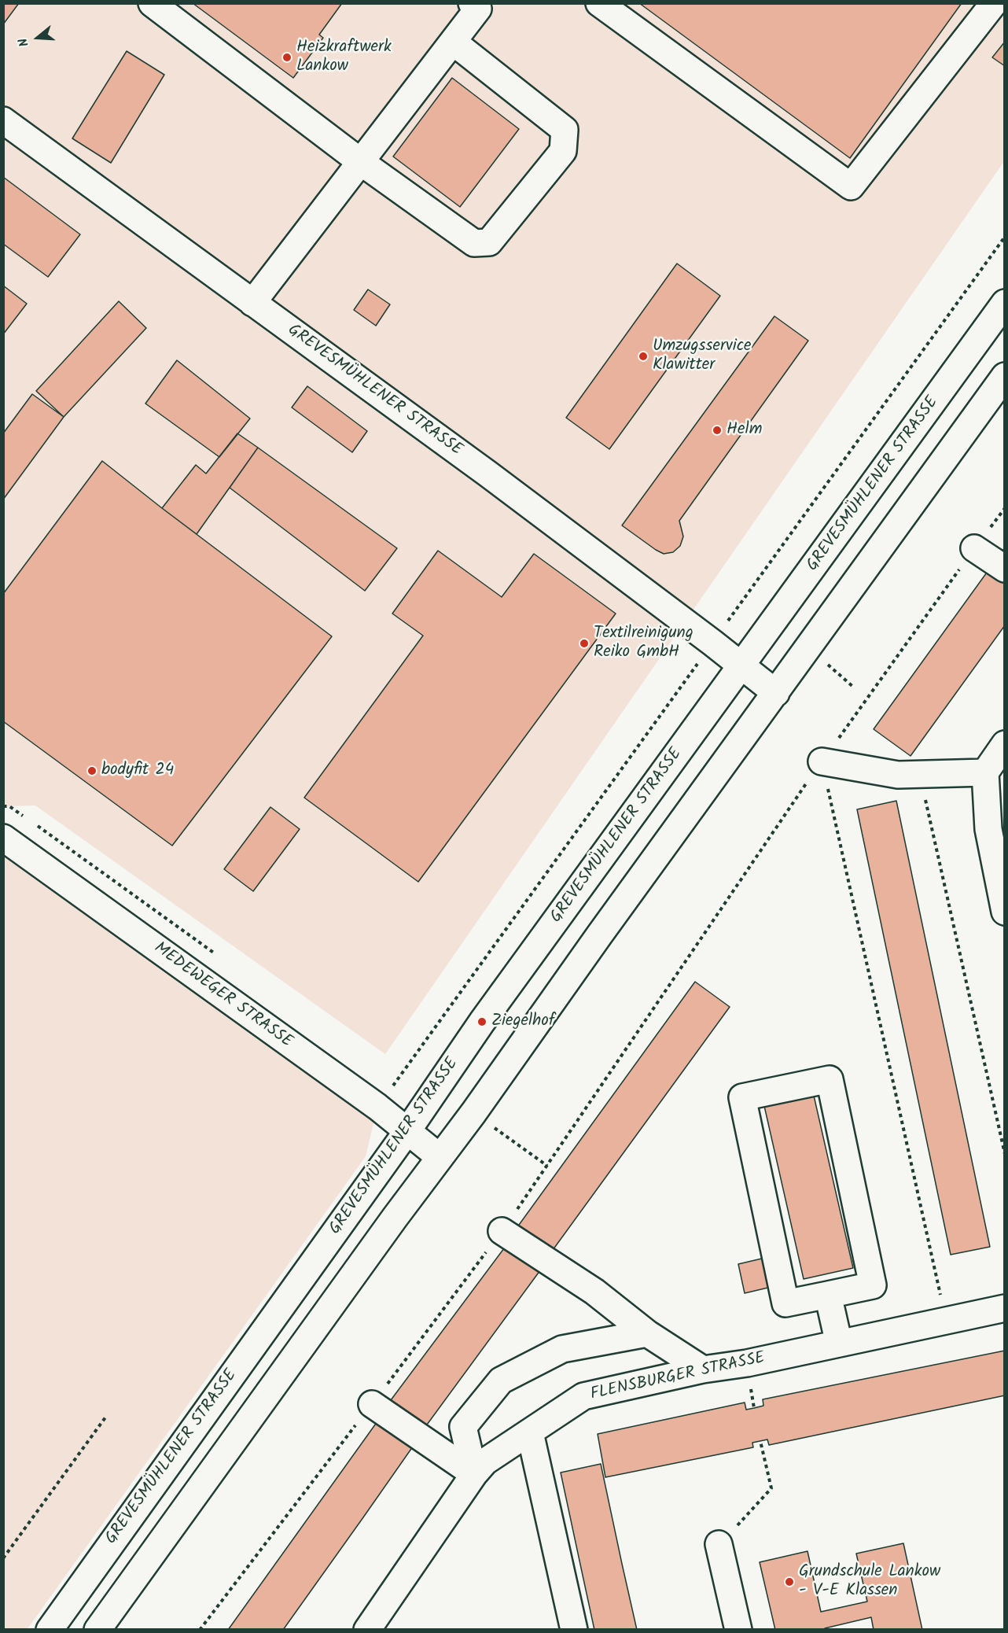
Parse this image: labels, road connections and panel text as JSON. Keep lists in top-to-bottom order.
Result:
{
  "streets": {
    "street": ["GREVESMÜHLENER STRASSE", "MEDEWEGER STRASSE", "FLENSBURGER STRASSE"]
  },
  "crossings": [
    ["GREVESMÜHLENER STRASSE", "MEDEWEGER STRASSE"]
  ],
  "places": [
    "Heizkraftwerk Lankow",
    "Umzugsservice Klawitter",
    "Helm",
    "Textilreinigung Reiko GmbH",
    "bodyfit 24",
    "Ziegelhof",
    "Grundschule Lankow - V-E Klassen"
  ],
  "north": "left"
}
